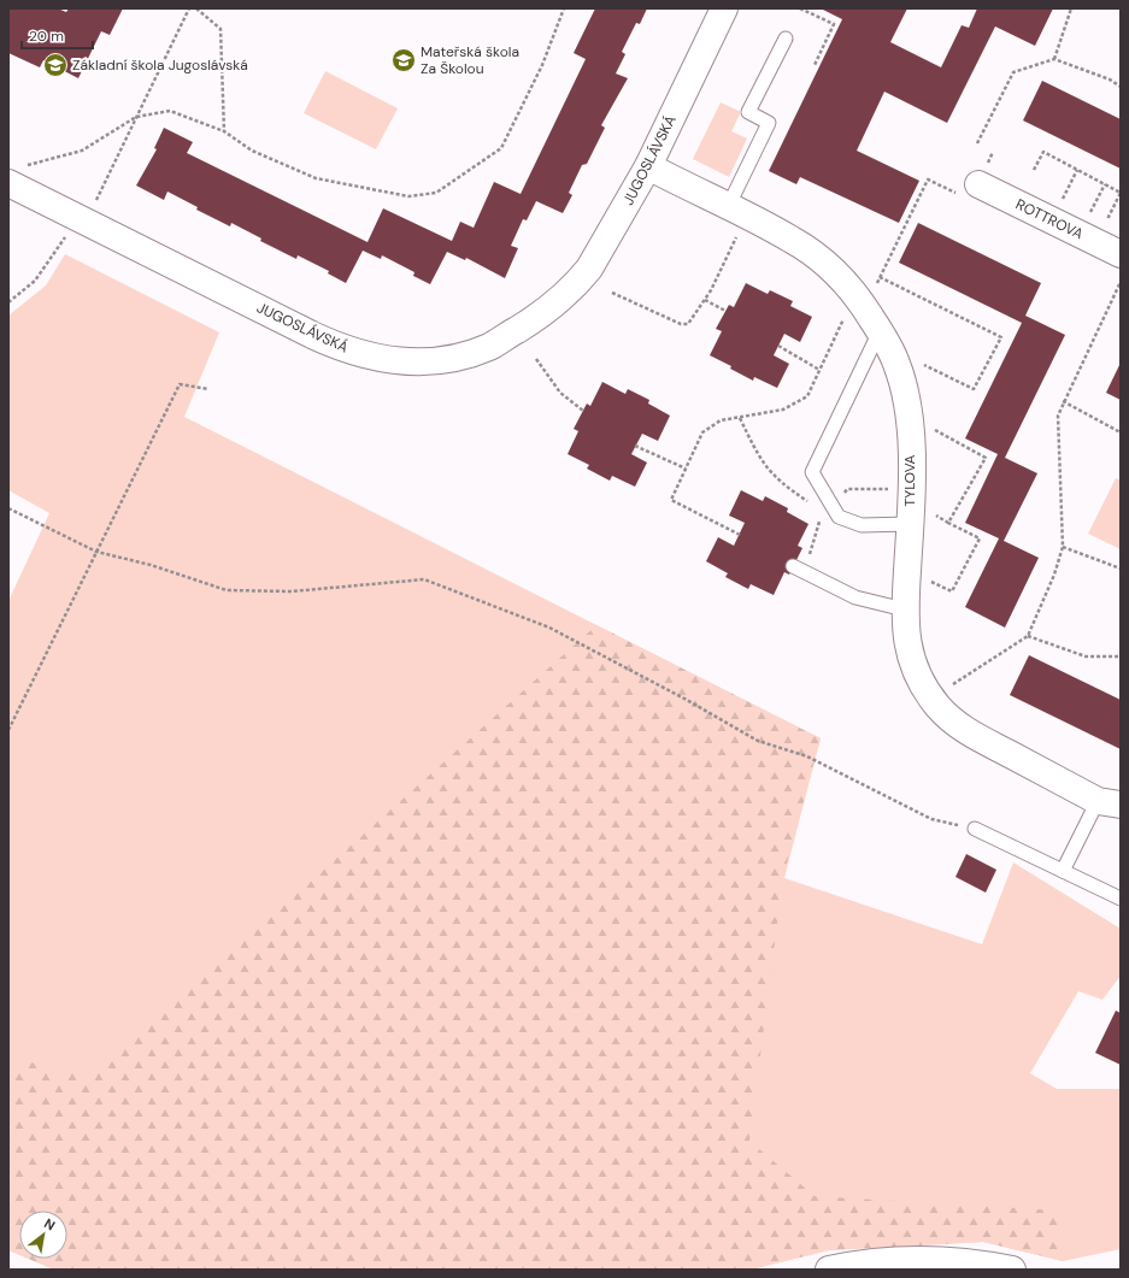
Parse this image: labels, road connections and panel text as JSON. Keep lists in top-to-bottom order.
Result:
{
  "streets": {
    "main road": ["JUGOSLÁVSKÁ", "ROTTROVA", "TYLOVA"]
  },
  "crossings": [
    ["JUGOSLÁVSKÁ", "TYLOVA"]
  ],
  "places": {
    "school or university": ["Mateřská škola Za Školou", "Základní škola Jugoslávská"]
  },
  "scale_bar": "20 m",
  "north": "top right"
}
